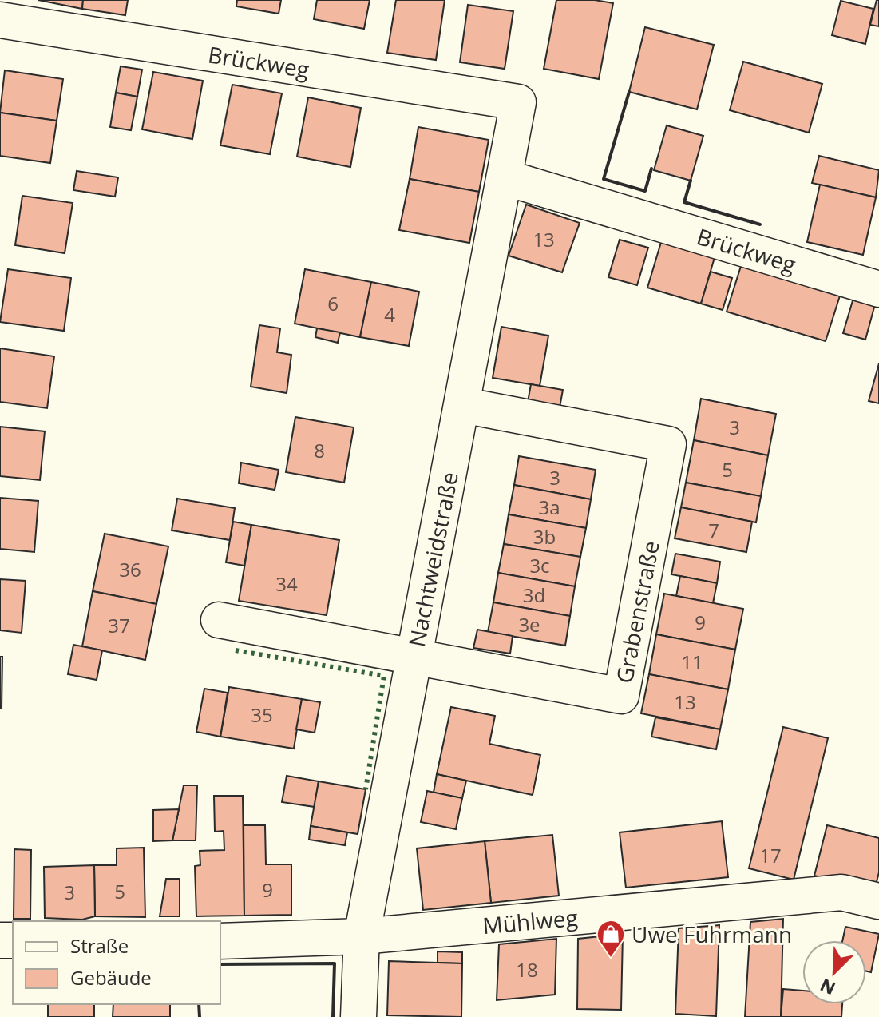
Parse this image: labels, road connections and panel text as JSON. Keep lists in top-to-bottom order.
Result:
{
  "streets": {
    "street": [
      "Brückweg",
      "Nachtweidstraße",
      "Grabenstraße",
      "Mühlweg"
    ]
  },
  "crossings": [
    ["Brückweg", "Nachtweidstraße"],
    ["Nachtweidstraße", "Grabenstraße"],
    ["Nachtweidstraße", "Mühlweg"]
  ],
  "places": {
    "shop": ["Uwe Fuhrmann"]
  },
  "house_numbers": [
    "13",
    "6",
    "4",
    "3",
    "8",
    "5",
    "3",
    "3a",
    "7",
    "3b",
    "3c",
    "36",
    "34",
    "3d",
    "9",
    "3e",
    "37",
    "11",
    "13",
    "35",
    "17",
    "9",
    "5",
    "3",
    "18"
  ],
  "legend": ["Straße", "Gebäude"],
  "north": "bottom left"
}
